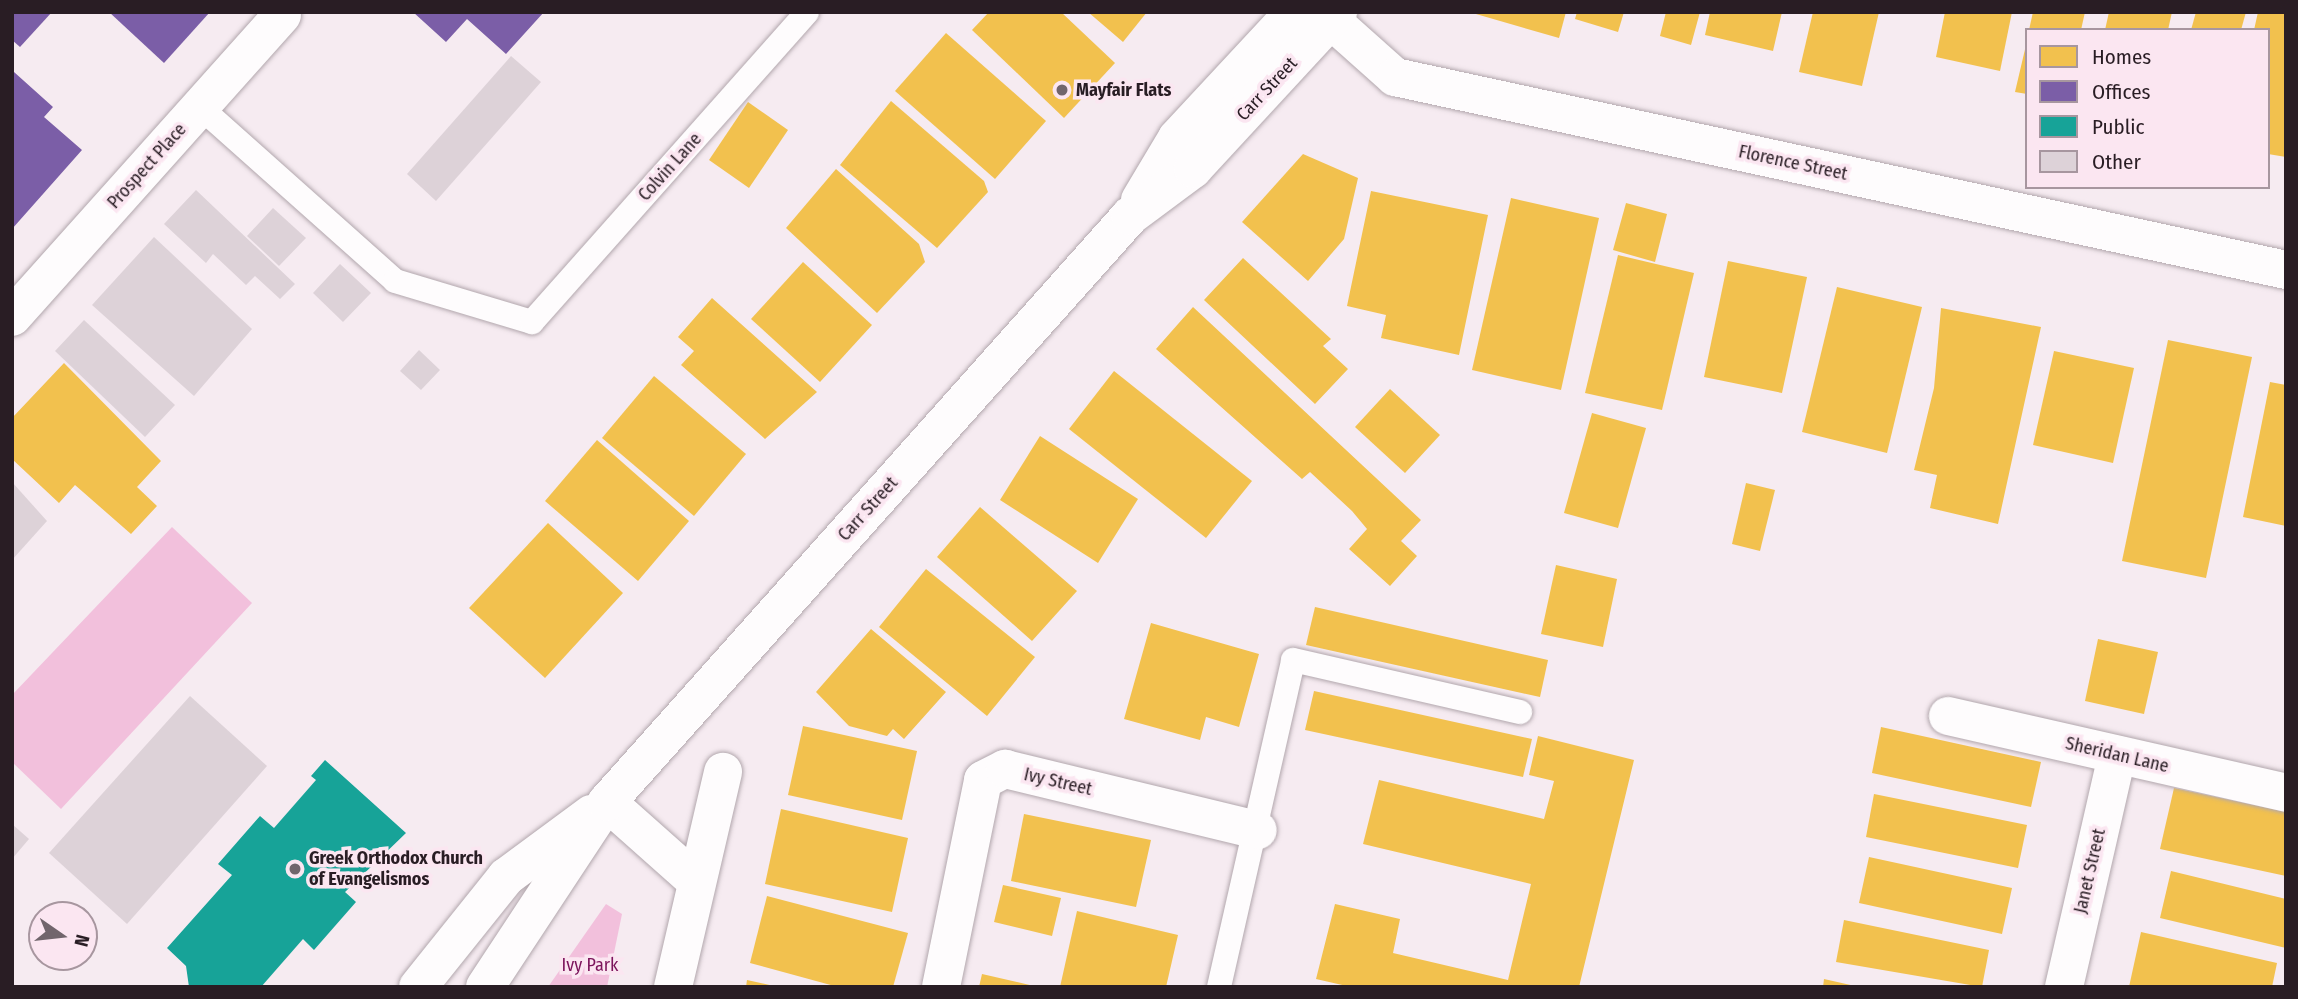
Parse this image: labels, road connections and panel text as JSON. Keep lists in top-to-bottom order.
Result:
{
  "streets": {
    "street": [
      "Carr Street",
      "Florence Street",
      "Prospect Place",
      "Sheridan Lane",
      "Ivy Street",
      "Janet Street"
    ],
    "lane": ["Colvin Lane"]
  },
  "crossings": [
    ["Carr Street", "Florence Street"],
    ["Prospect Place", "Colvin Lane"],
    ["Sheridan Lane", "Janet Street"]
  ],
  "parks": ["Ivy Park"],
  "places": ["Mayfair Flats", "Greek Orthodox Church of Evangelismos"],
  "legend": [
    "Homes",
    "Offices",
    "Public",
    "Other"
  ],
  "north": "right"
}
